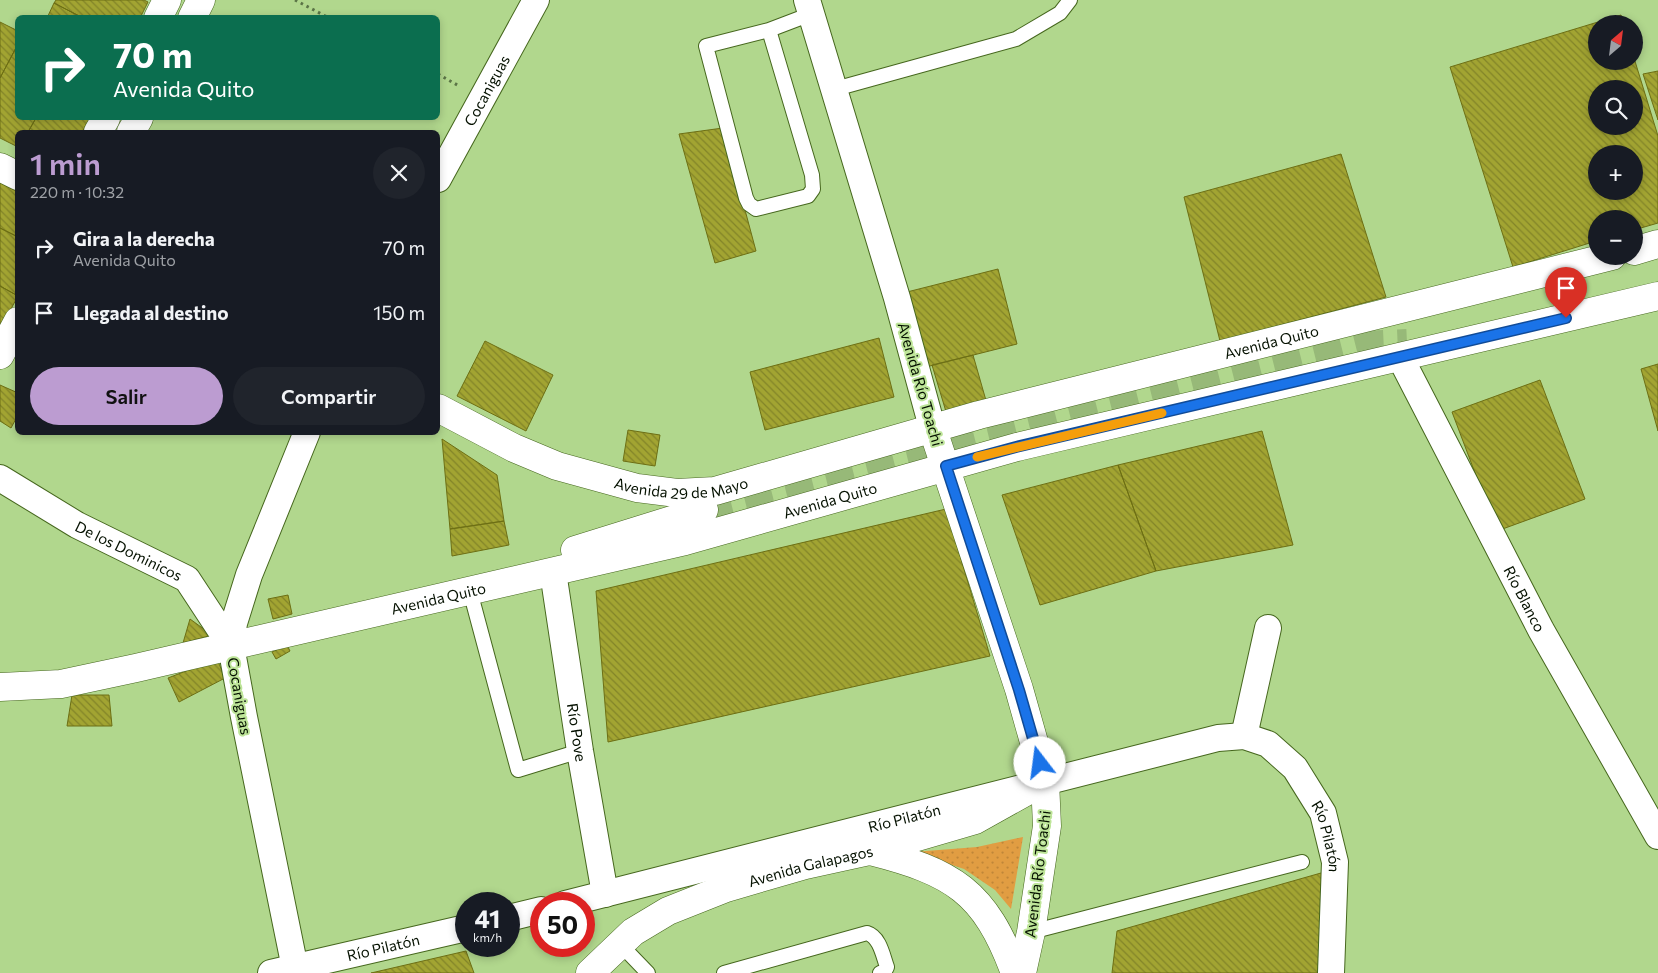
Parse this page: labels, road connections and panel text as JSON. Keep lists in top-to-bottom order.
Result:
{
  "streets": {
    "main road": [
      "Avenida Quito",
      "Avenida Río Toachi",
      "Avenida 29 de Mayo",
      "Avenida Galapagos"
    ],
    "street": [
      "Cocaniguas",
      "De los Dominicos",
      "Río Blanco",
      "Río Pove",
      "Río Pilatón"
    ]
  },
  "crossings": [
    ["Cocaniguas", "Avenida Quito"],
    ["Cocaniguas", "De los Dominicos"],
    ["Cocaniguas", "Río Pilatón"],
    ["Avenida Quito", "Avenida Río Toachi"],
    ["Avenida Quito", "Avenida 29 de Mayo"],
    ["Avenida Quito", "De los Dominicos"],
    ["Avenida Quito", "Río Blanco"],
    ["Avenida Quito", "Río Pove"],
    ["Avenida Río Toachi", "Avenida 29 de Mayo"],
    ["Avenida Río Toachi", "Río Pilatón"],
    ["Avenida Río Toachi", "Avenida Galapagos"],
    ["Río Pove", "Río Pilatón"],
    ["Río Pilatón", "Avenida Galapagos"]
  ],
  "north": "top right",
  "page": {
    "map_buttons": ["+", "−"],
    "turn": ["70 m", "Avenida Quito"],
    "heading": ["1 min", "220 m · 10:32"],
    "list": [
      {
        "name": "Gira a la derecha",
        "note": "Avenida Quito",
        "value": "70 m"
      },
      {
        "name": "Llegada al destino",
        "value": "150 m"
      }
    ],
    "buttons": ["Salir", "Compartir"],
    "speed": "41 km/h",
    "limit": "50"
  }
}
